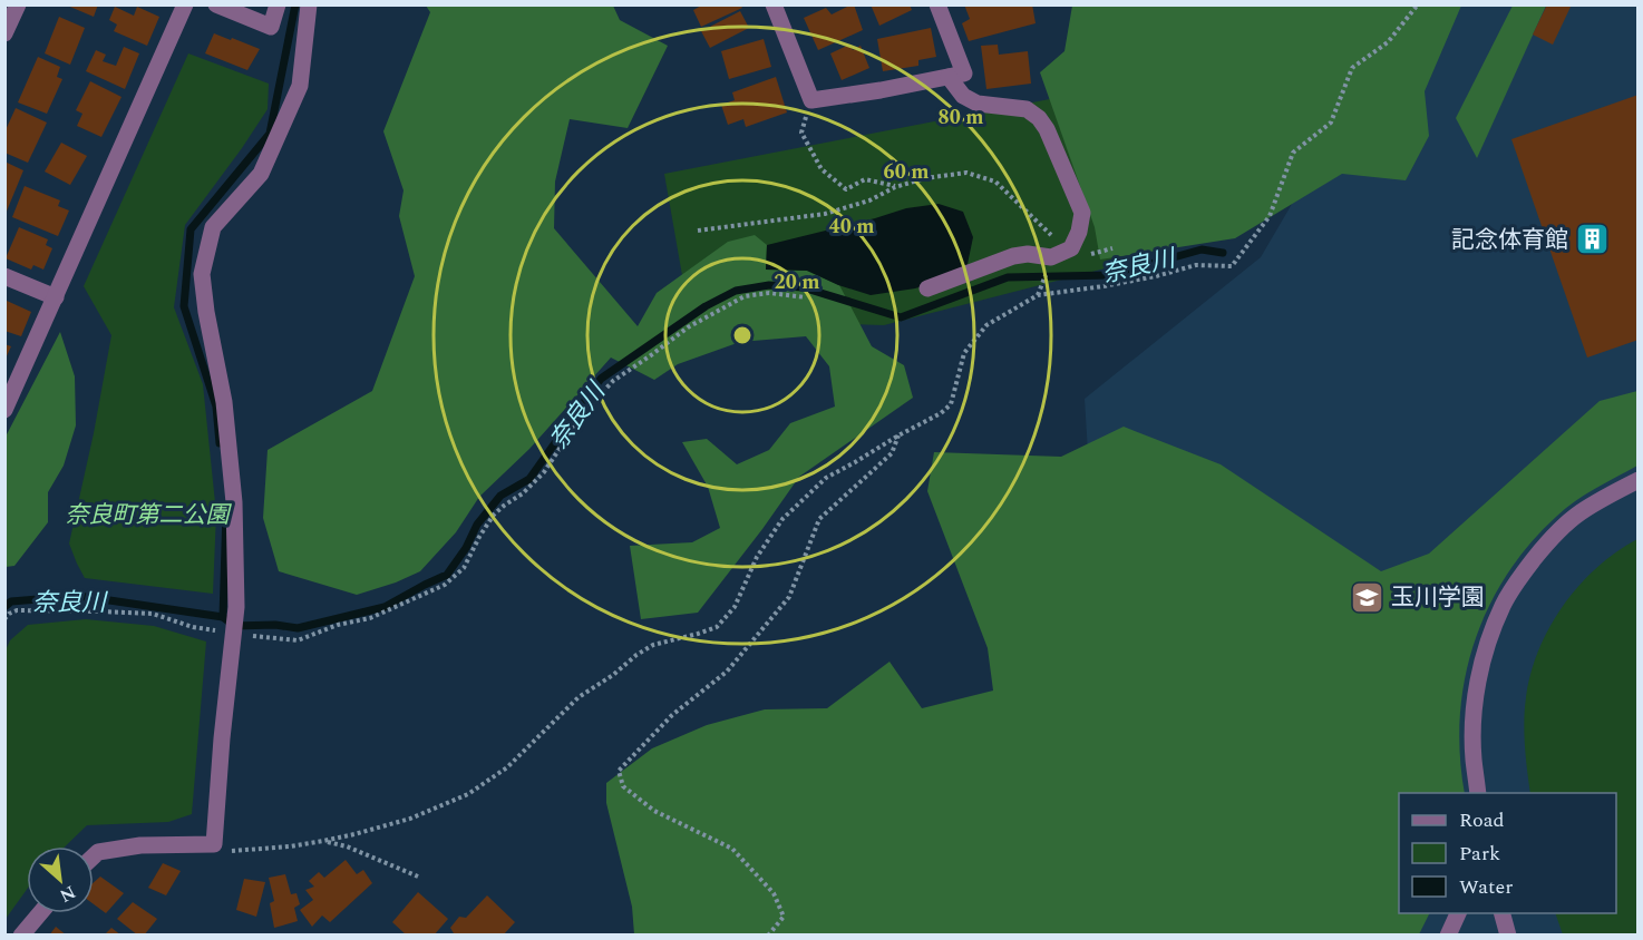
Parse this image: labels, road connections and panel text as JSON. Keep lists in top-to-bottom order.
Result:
{
  "water": ["奈良川"],
  "parks": ["奈良町第二公園"],
  "places": {
    "building": ["記念体育館"],
    "school or university": ["玉川学園"]
  },
  "legend": ["Road", "Park", "Water"],
  "north": "bottom right",
  "rings": [
    "80 m",
    "60 m",
    "40 m",
    "20 m"
  ]
}
